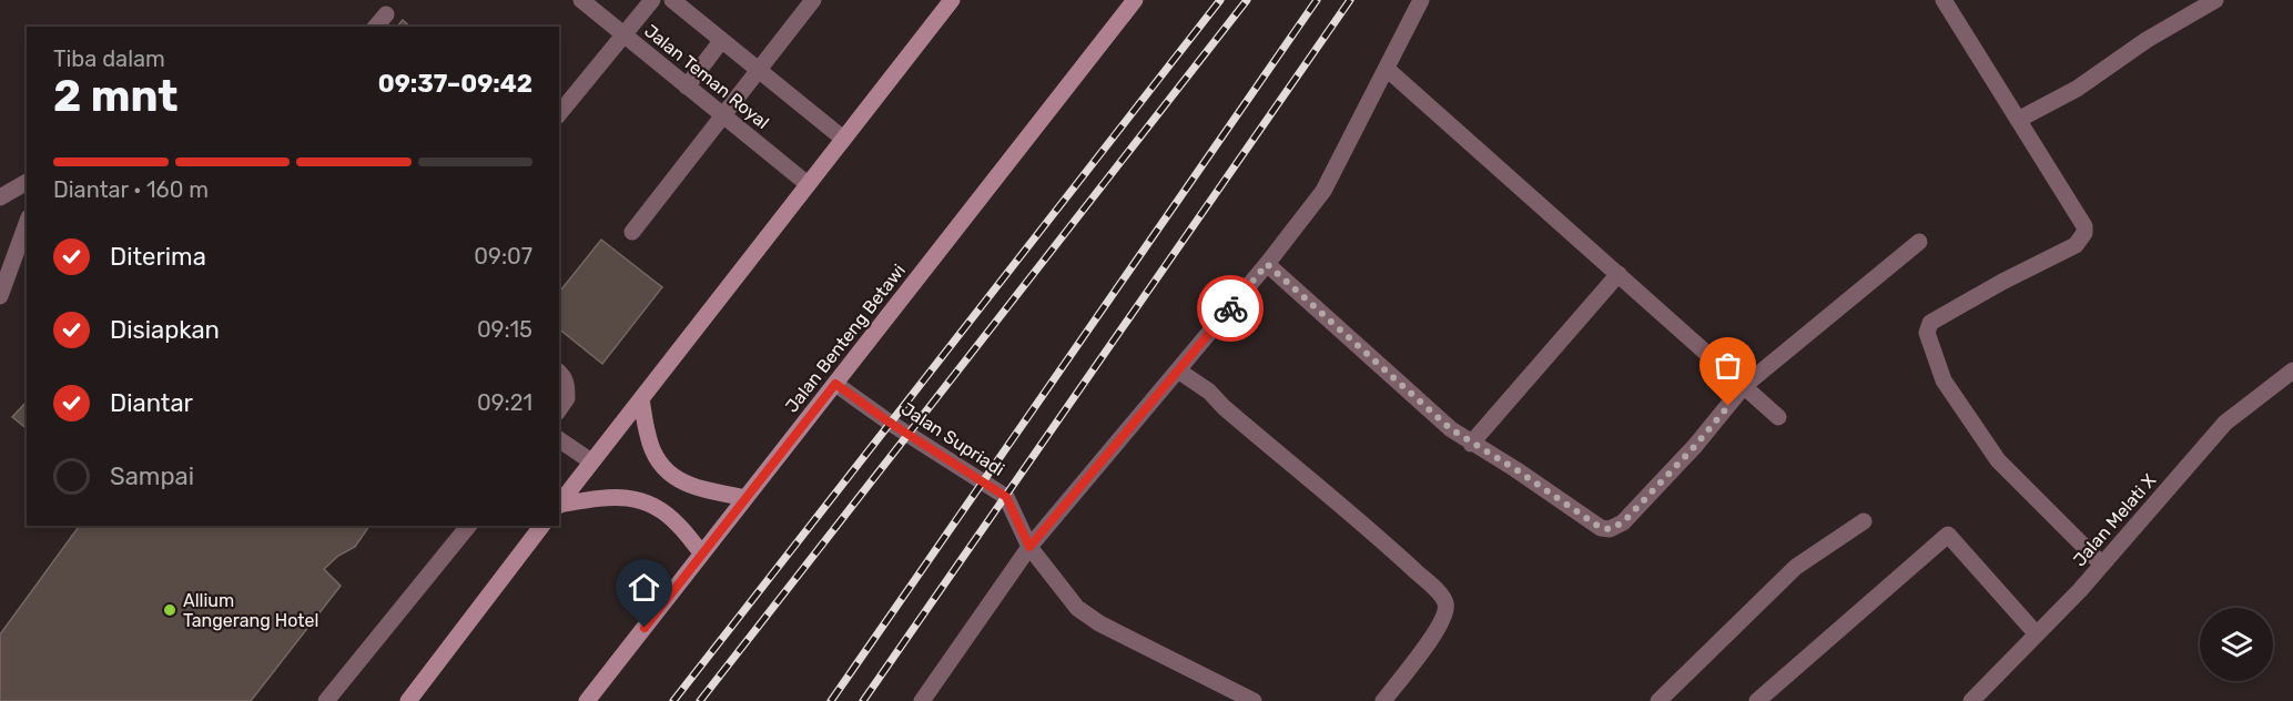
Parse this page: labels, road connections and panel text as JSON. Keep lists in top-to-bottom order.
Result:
{
  "streets": {
    "main road": ["Jalan Benteng Betawi"],
    "street": ["Jalan Teman Royal", "Jalan Supriadi", "Jalan Melati X"]
  },
  "crossings": [
    ["Jalan Benteng Betawi", "Jalan Supriadi"]
  ],
  "places": ["Allium Tangerang Hotel"],
  "page": {
    "heading": ["2 mnt", "Tiba dalam", "09:37–09:42"],
    "bar": "Diantar · 160 m",
    "list": [
      ["Diterima", "09:07"],
      ["Disiapkan", "09:15"],
      ["Diantar", "09:21"],
      "Sampai"
    ]
  }
}
